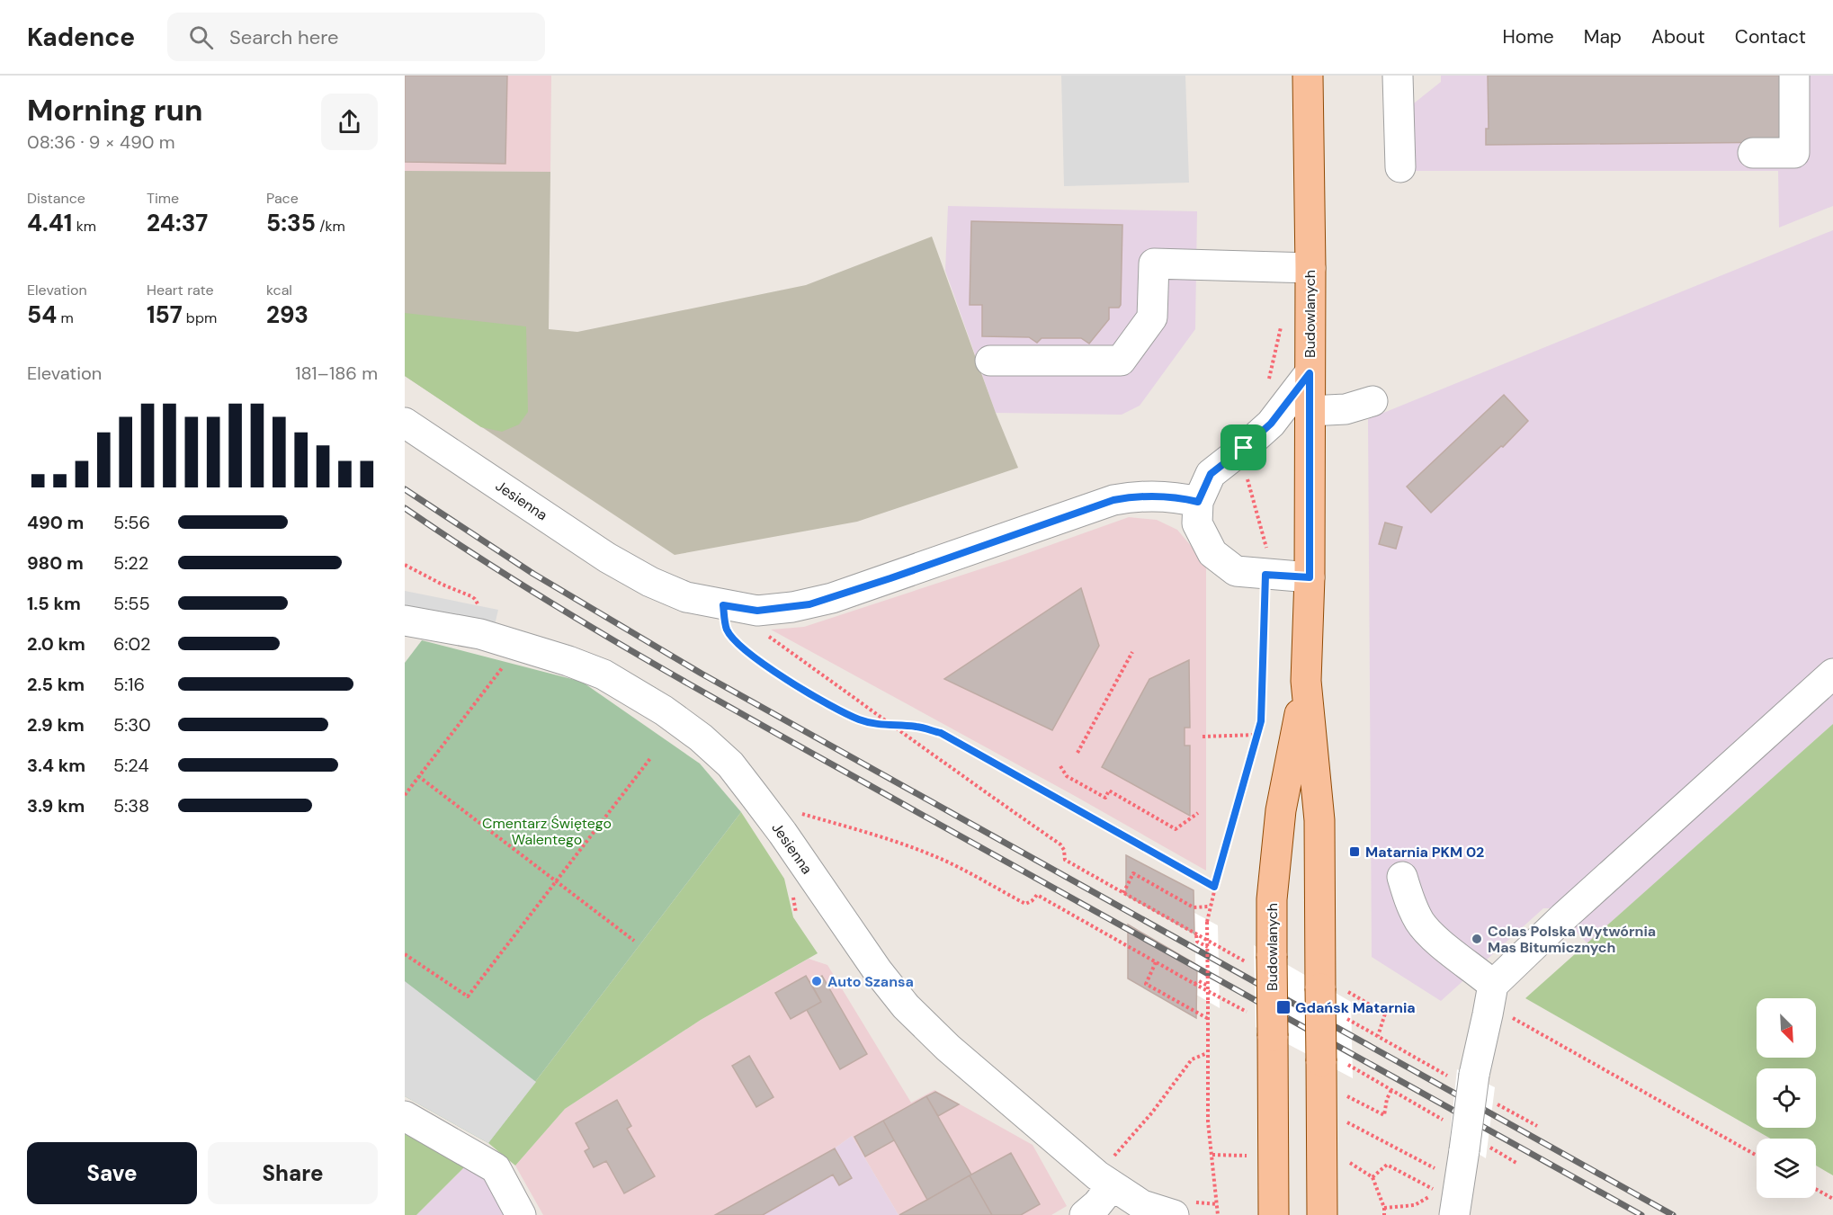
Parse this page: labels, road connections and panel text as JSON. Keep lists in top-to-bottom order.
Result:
{
  "streets": {
    "main road": ["Budowlanych"],
    "street": ["Jesienna"]
  },
  "parks": ["Cmentarz Świętego Walentego"],
  "places": {
    "transit": ["Matarnia PKM 02", "Gdańsk Matarnia"],
    "other": ["Colas Polska Wytwórnia Mas Bitumicznych", "Auto Szansa"]
  },
  "north": "bottom right",
  "page": {
    "header": "Kadence",
    "search": "Search here",
    "nav": [
      "Home",
      "Map",
      "About",
      "Contact"
    ],
    "heading": ["Morning run", "08:36 · 9 × 490 m"],
    "stats": [
      ["Distance", "4.41 km"],
      ["Time", "24:37"],
      ["Pace", "5:35 /km"],
      ["Elevation", "54 m"],
      ["Heart rate", "157 bpm"],
      ["kcal", "293"]
    ],
    "chart": ["Elevation", "181–186 m"],
    "list": [
      {
        "name": "490 m",
        "note": "5:56"
      },
      {
        "name": "980 m",
        "note": "5:22"
      },
      {
        "name": "1.5 km",
        "note": "5:55"
      },
      {
        "name": "2.0 km",
        "note": "6:02"
      },
      {
        "name": "2.5 km",
        "note": "5:16"
      },
      {
        "name": "2.9 km",
        "note": "5:30"
      },
      {
        "name": "3.4 km",
        "note": "5:24"
      },
      {
        "name": "3.9 km",
        "note": "5:38"
      }
    ],
    "buttons": ["Save", "Share"]
  }
}
